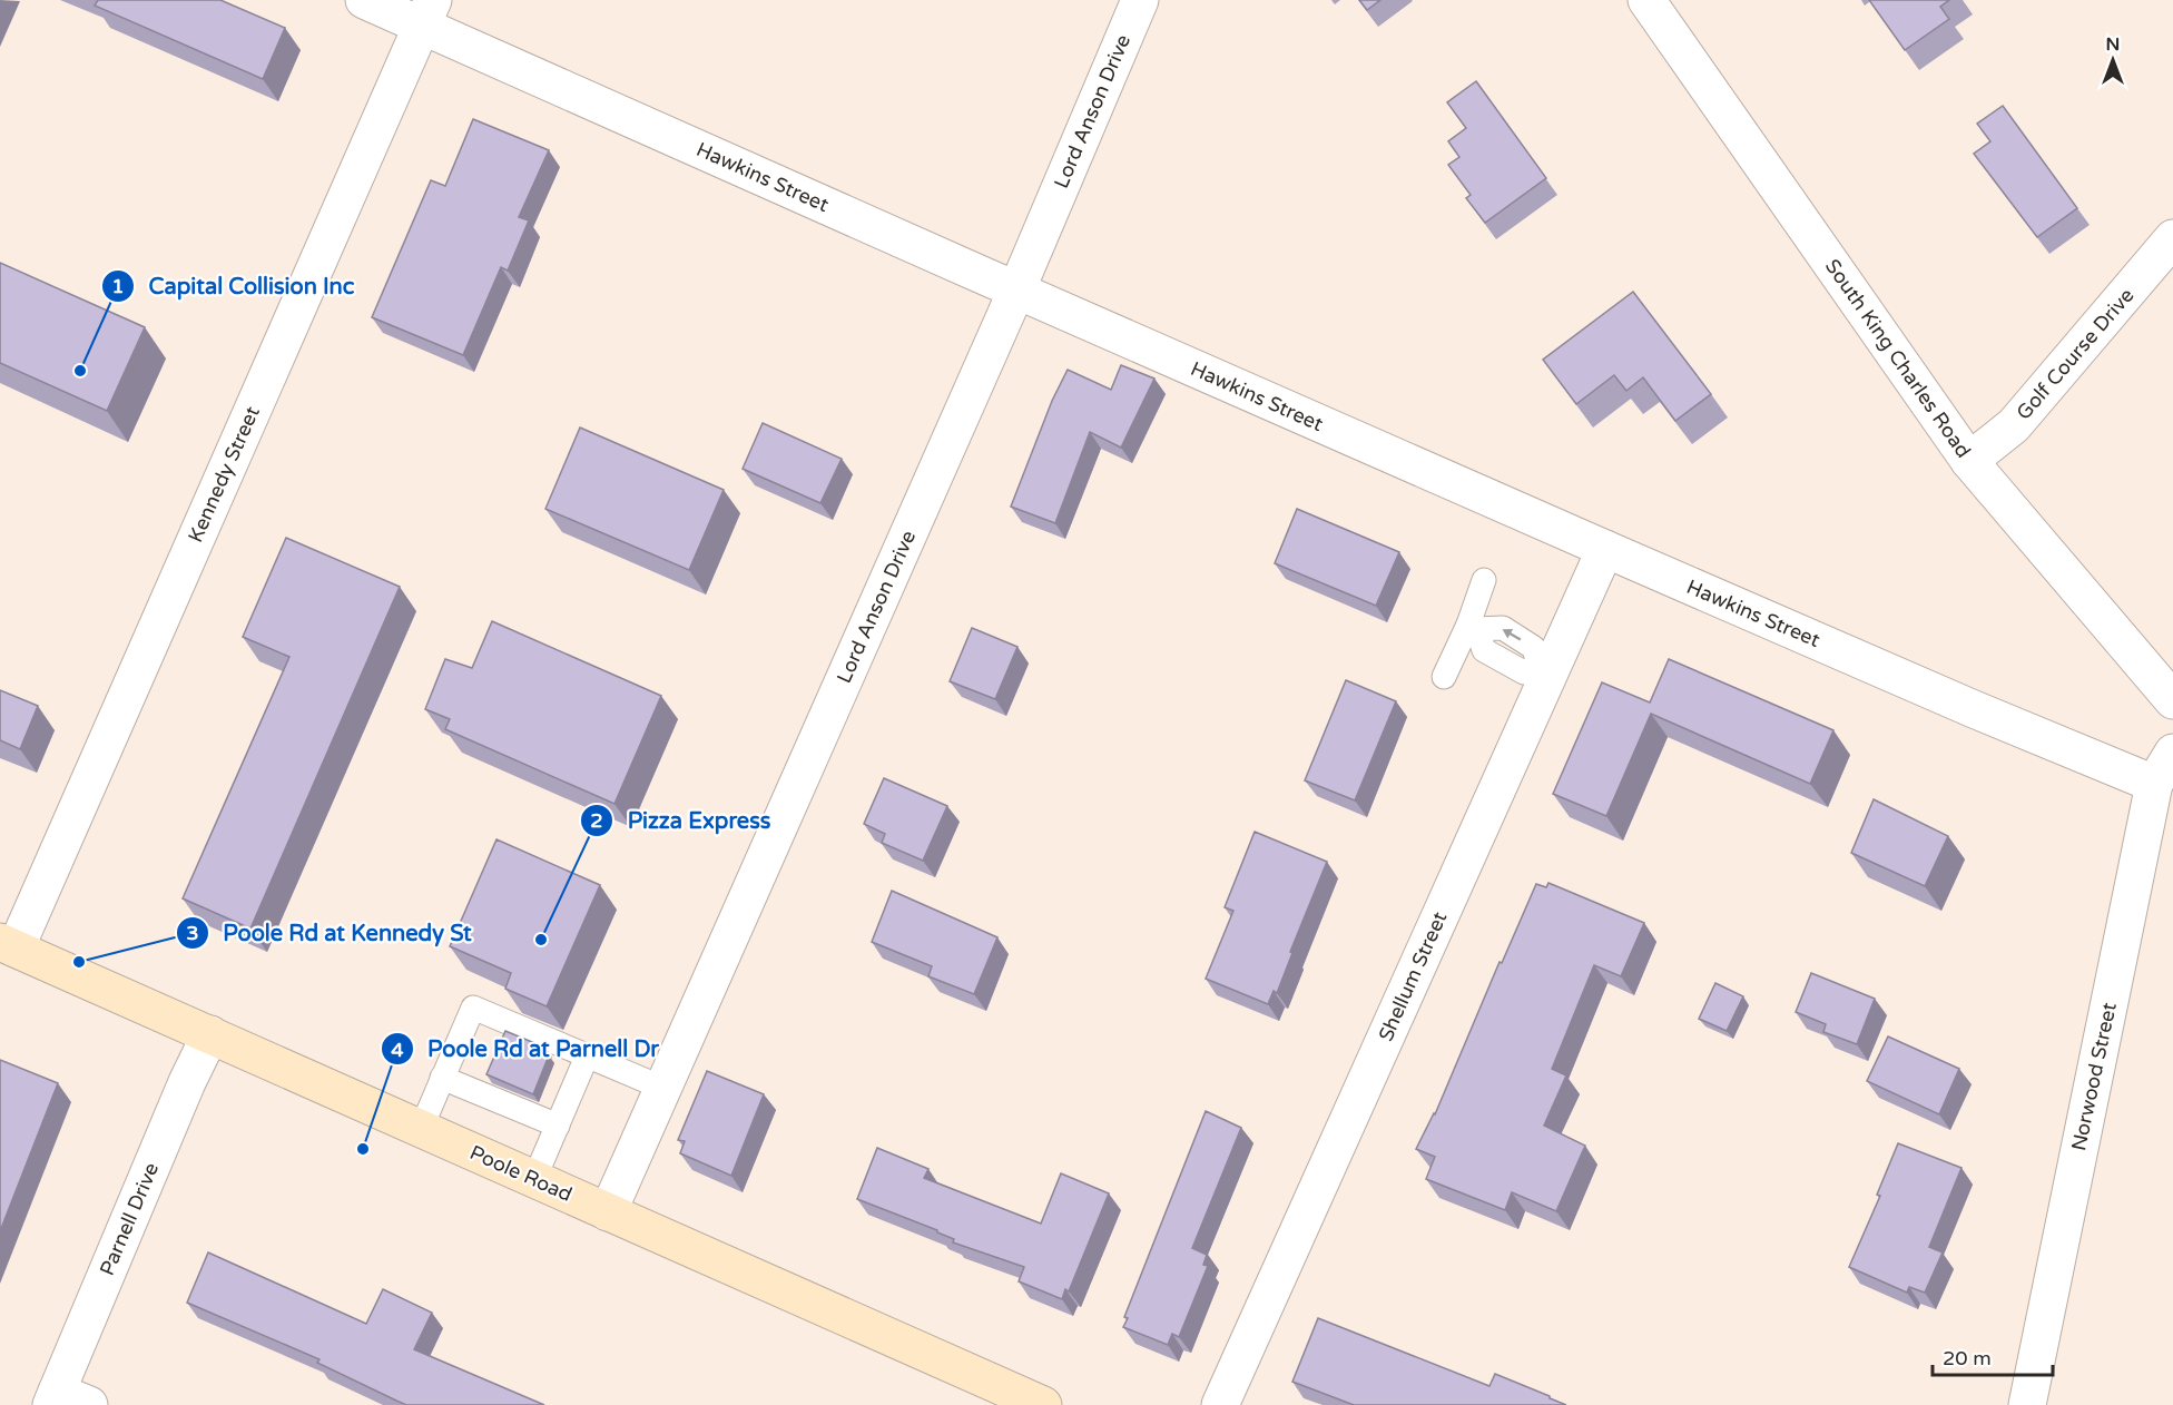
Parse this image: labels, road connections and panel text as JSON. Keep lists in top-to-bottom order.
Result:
{
  "streets": {
    "main road": ["Poole Road"],
    "street": [
      "Lord Anson Drive",
      "Hawkins Street",
      "Golf Course Drive",
      "South King Charles Road",
      "Kennedy Street",
      "Shellum Street",
      "Norwood Street",
      "Parnell Drive"
    ]
  },
  "crossings": [
    ["Lord Anson Drive", "Hawkins Street"],
    ["Lord Anson Drive", "Poole Road"],
    ["Hawkins Street", "Kennedy Street"],
    ["Hawkins Street", "Shellum Street"],
    ["Hawkins Street", "Norwood Street"],
    ["Golf Course Drive", "South King Charles Road"],
    ["Kennedy Street", "Poole Road"],
    ["Poole Road", "Parnell Drive"]
  ],
  "places": [
    "Capital Collision Inc",
    "Pizza Express",
    "Poole Rd at Kennedy St",
    "Poole Rd at Parnell Dr"
  ],
  "scale_bar": "20 m",
  "north": "top"
}
